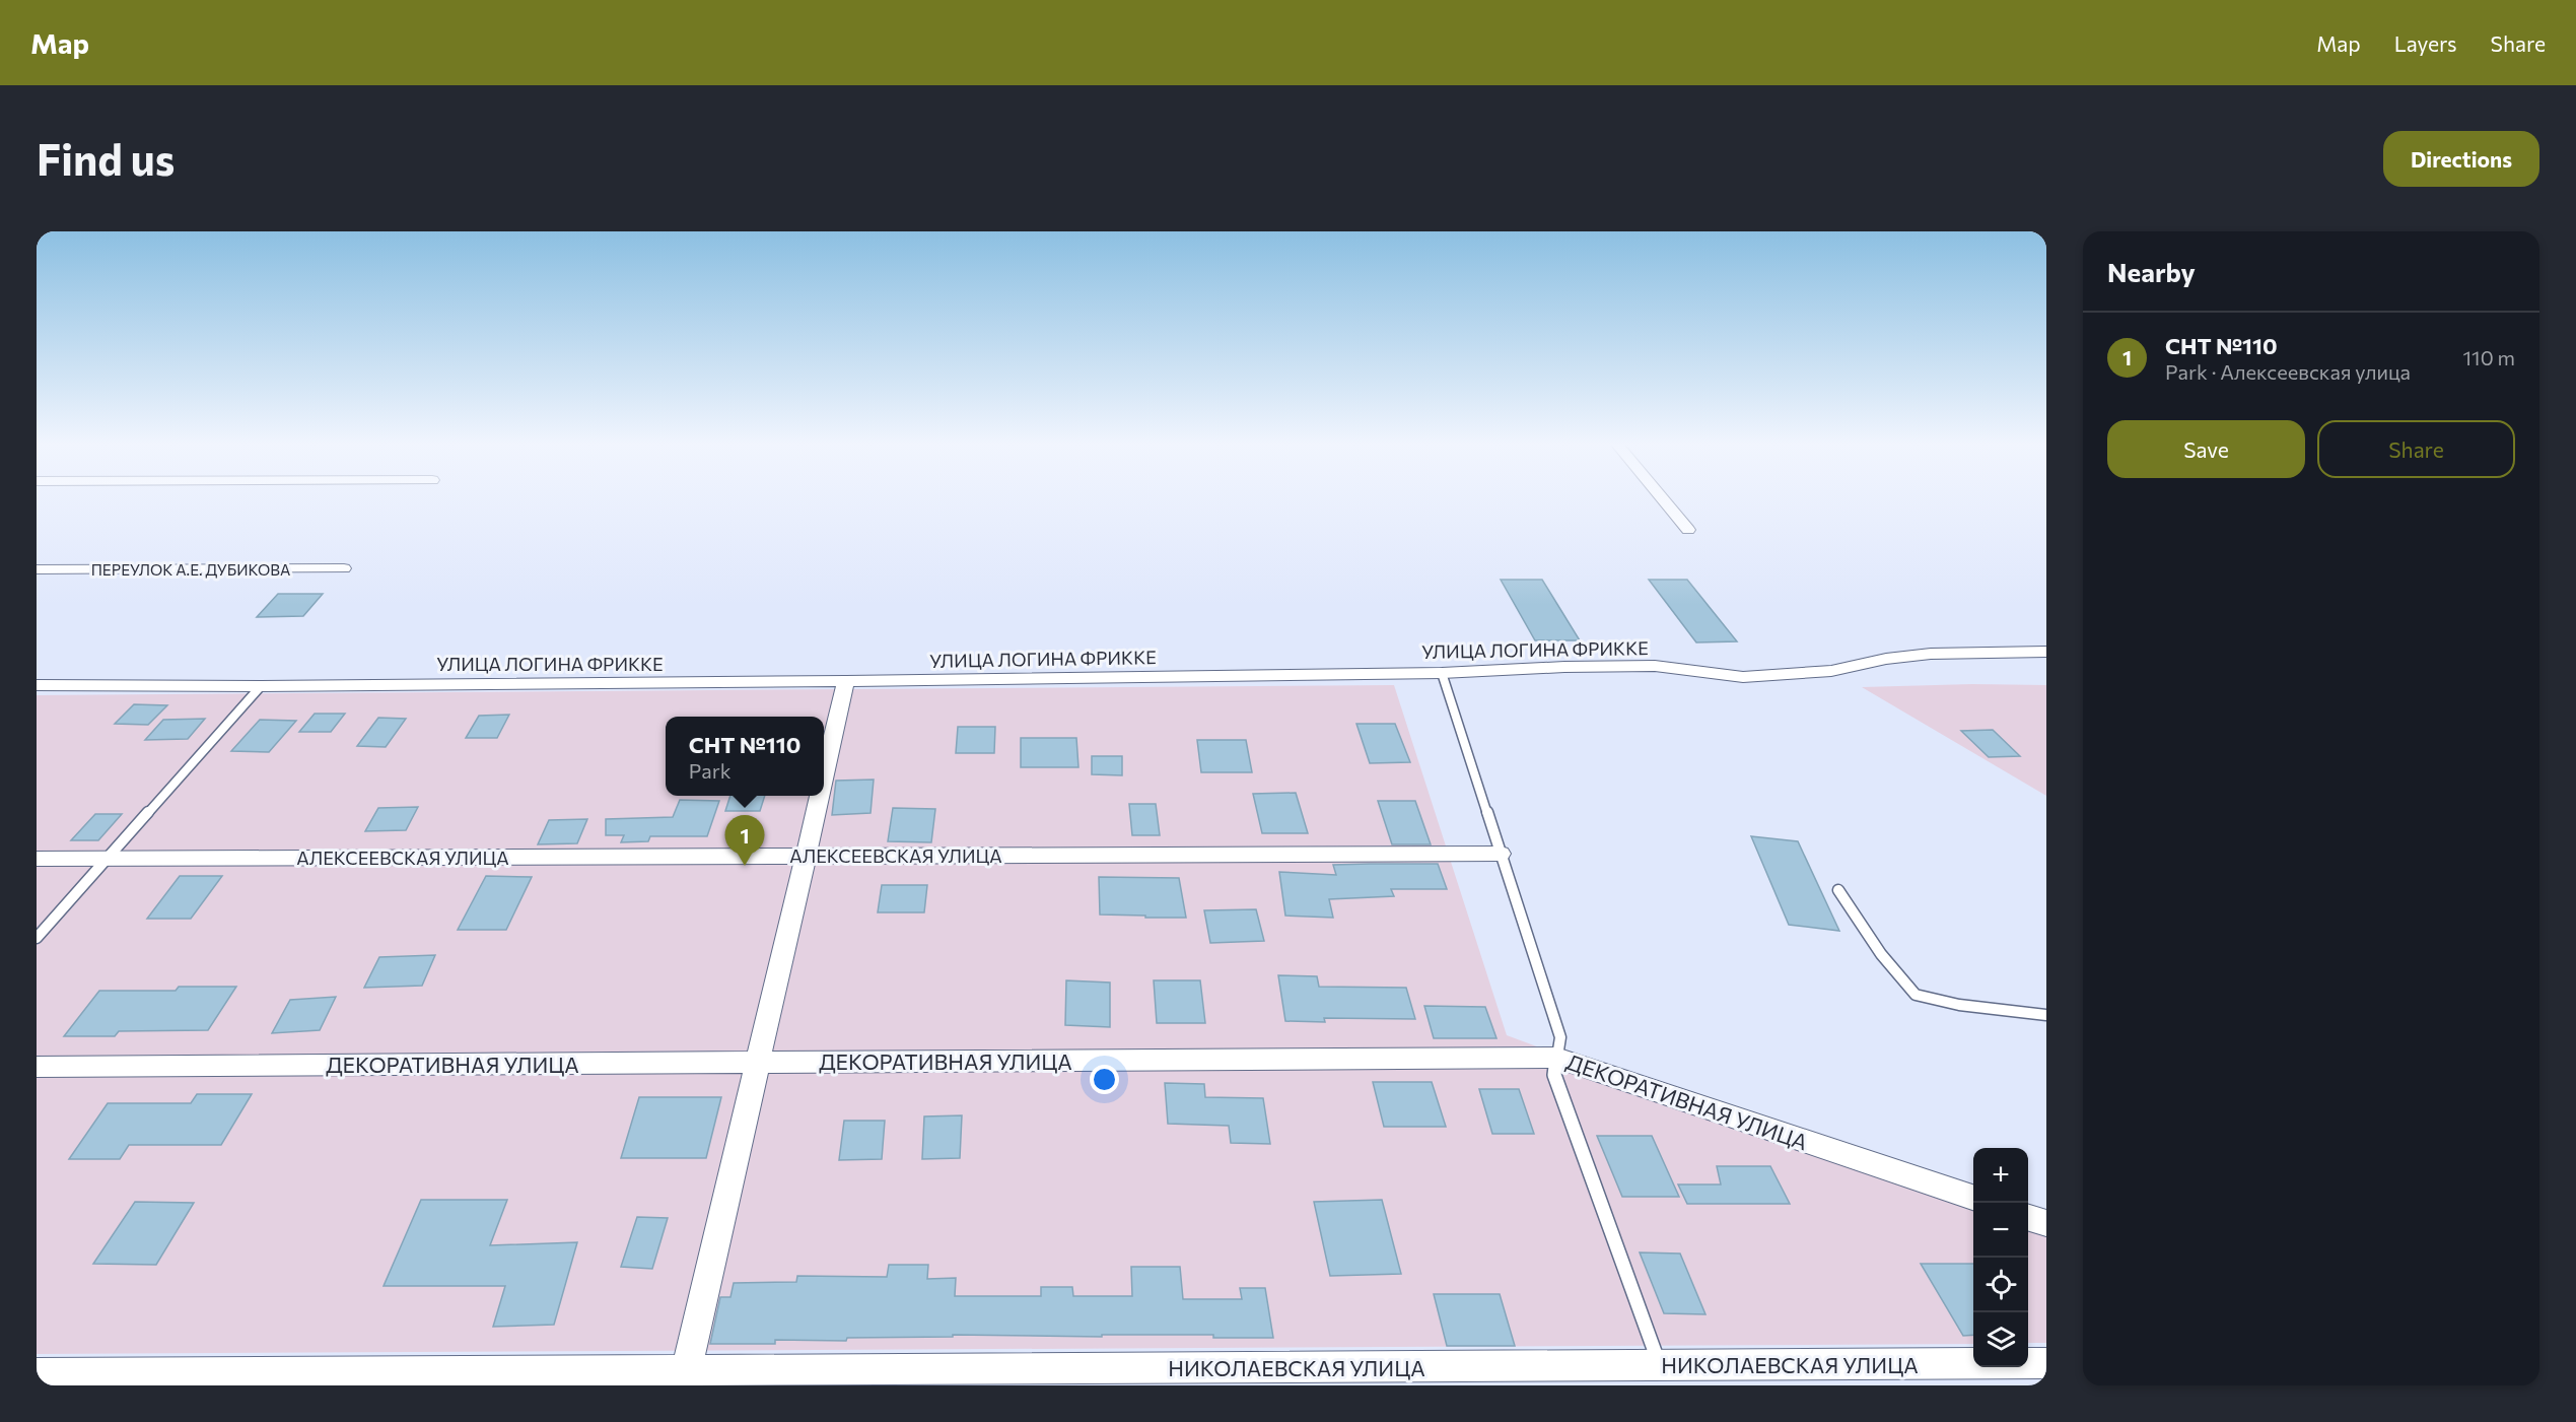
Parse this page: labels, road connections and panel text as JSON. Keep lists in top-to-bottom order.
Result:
{
  "streets": {
    "street": [
      "ПЕРЕУЛОК А.Е. ДУБИКОВА",
      "УЛИЦА ЛОГИНА ФРИККЕ",
      "АЛЕКСЕЕВСКАЯ УЛИЦА",
      "ДЕКОРАТИВНАЯ УЛИЦА",
      "НИКОЛАЕВСКАЯ УЛИЦА"
    ]
  },
  "page": {
    "header": "Map",
    "nav": ["Map", "Layers", "Share"],
    "buttons": [
      "Directions",
      ["Save", "Share"]
    ],
    "title": "Find us",
    "heading": "Nearby",
    "list": [
      {
        "mark": "1",
        "name": "СНТ №110",
        "note": "Park · Алексеевская улица",
        "value": "110 m"
      }
    ],
    "popup": ["СНТ №110", "Park"],
    "pins": "1",
    "map_buttons": ["+", "−"]
  }
}
